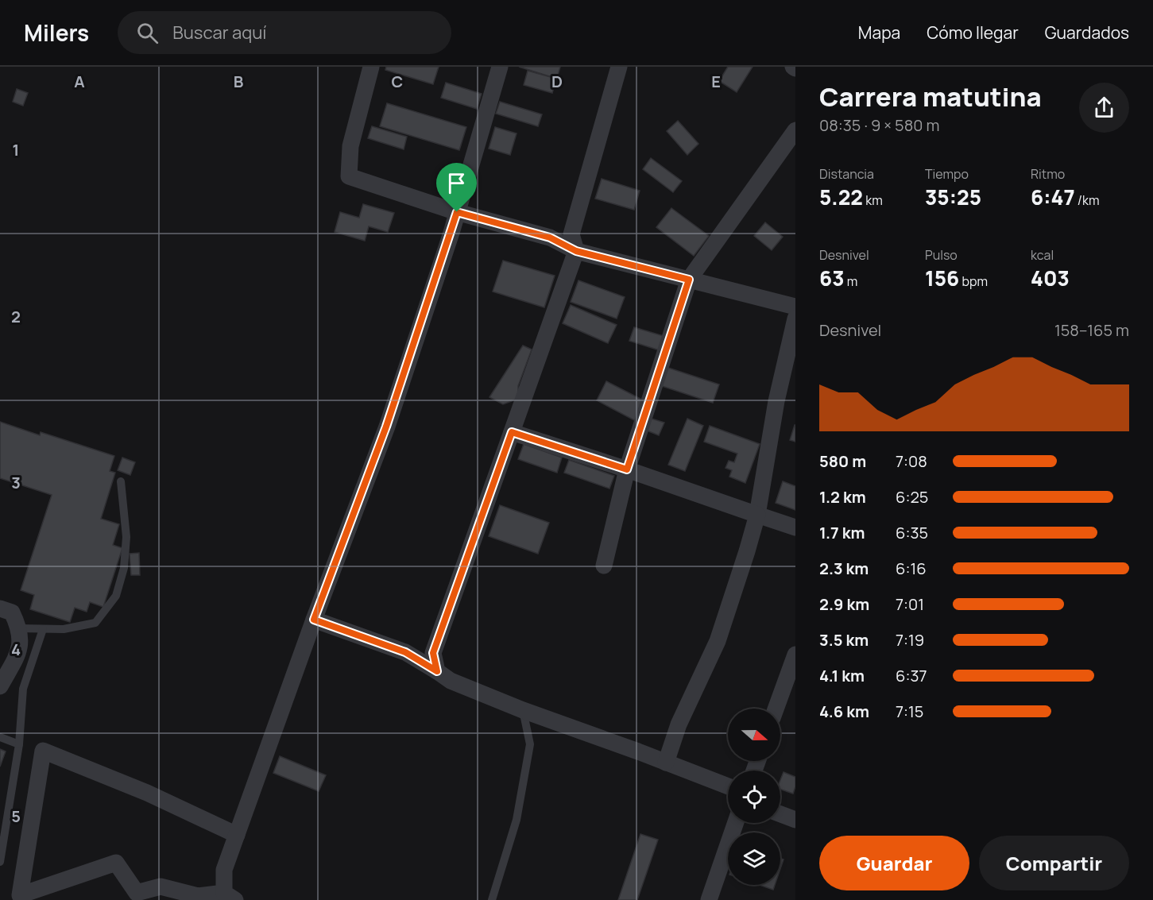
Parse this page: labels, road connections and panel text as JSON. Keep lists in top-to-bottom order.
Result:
{
  "north": "right",
  "page": {
    "header": "Milers",
    "search": "Buscar aquí",
    "nav": ["Mapa", "Cómo llegar", "Guardados"],
    "heading": ["Carrera matutina", "08:35 · 9 × 580 m"],
    "stats": [
      ["Distancia", "5.22 km"],
      ["Tiempo", "35:25"],
      ["Ritmo", "6:47 /km"],
      ["Desnivel", "63 m"],
      ["Pulso", "156 bpm"],
      ["kcal", "403"]
    ],
    "chart": ["Desnivel", "158–165 m"],
    "list": [
      {
        "name": "580 m",
        "note": "7:08"
      },
      {
        "name": "1.2 km",
        "note": "6:25"
      },
      {
        "name": "1.7 km",
        "note": "6:35"
      },
      {
        "name": "2.3 km",
        "note": "6:16"
      },
      {
        "name": "2.9 km",
        "note": "7:01"
      },
      {
        "name": "3.5 km",
        "note": "7:19"
      },
      {
        "name": "4.1 km",
        "note": "6:37"
      },
      {
        "name": "4.6 km",
        "note": "7:15"
      }
    ],
    "buttons": ["Guardar", "Compartir"]
  },
  "grid": {
    "columns": [
      "A",
      "B",
      "C",
      "D",
      "E"
    ],
    "rows": [
      "1",
      "2",
      "3",
      "4",
      "5"
    ]
  }
}
